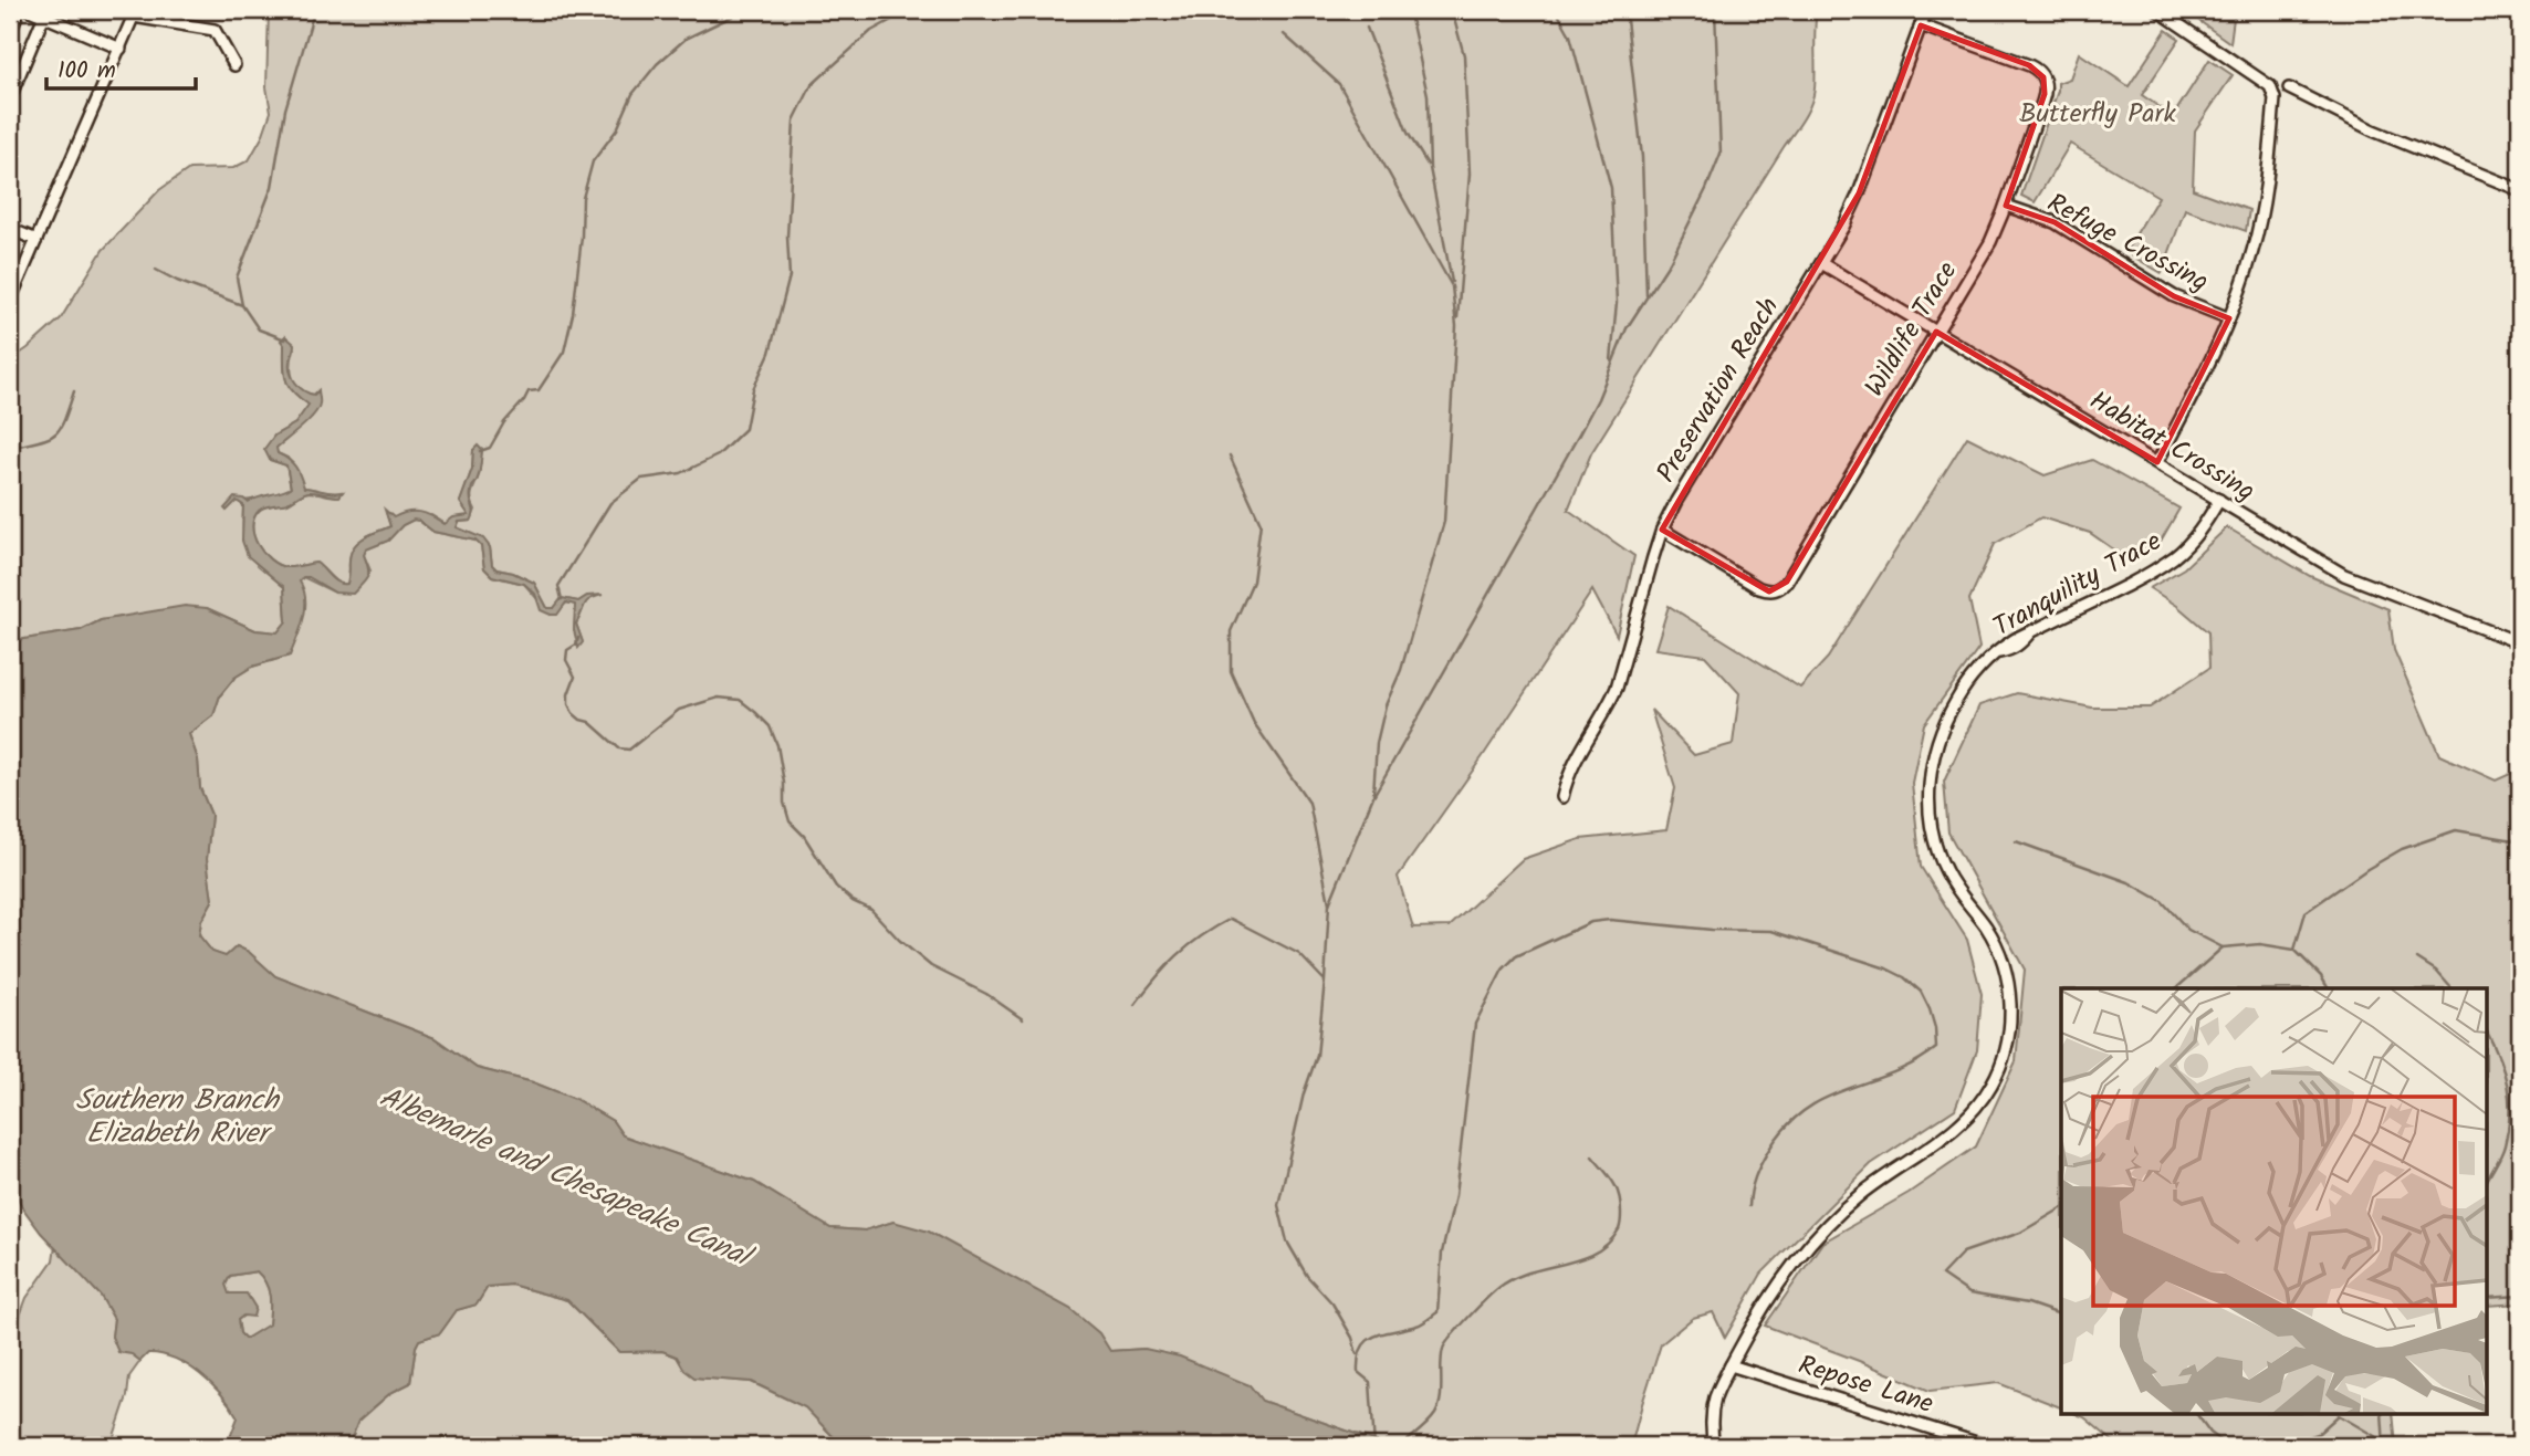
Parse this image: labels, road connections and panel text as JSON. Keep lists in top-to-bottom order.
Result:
{
  "streets": {
    "street": [
      "Refuge Crossing",
      "Wildlife Trace",
      "Preservation Reach",
      "Habitat Crossing",
      "Tranquility Trace",
      "Repose Lane"
    ]
  },
  "crossings": [
    ["Refuge Crossing", "Wildlife Trace"],
    ["Wildlife Trace", "Preservation Reach"],
    ["Wildlife Trace", "Habitat Crossing"],
    ["Preservation Reach", "Habitat Crossing"],
    ["Habitat Crossing", "Tranquility Trace"],
    ["Tranquility Trace", "Repose Lane"]
  ],
  "water": ["Southern Branch Elizabeth River", "Albemarle and Chesapeake Canal"],
  "parks": ["Butterfly Park"],
  "scale_bar": "100 m"
}
